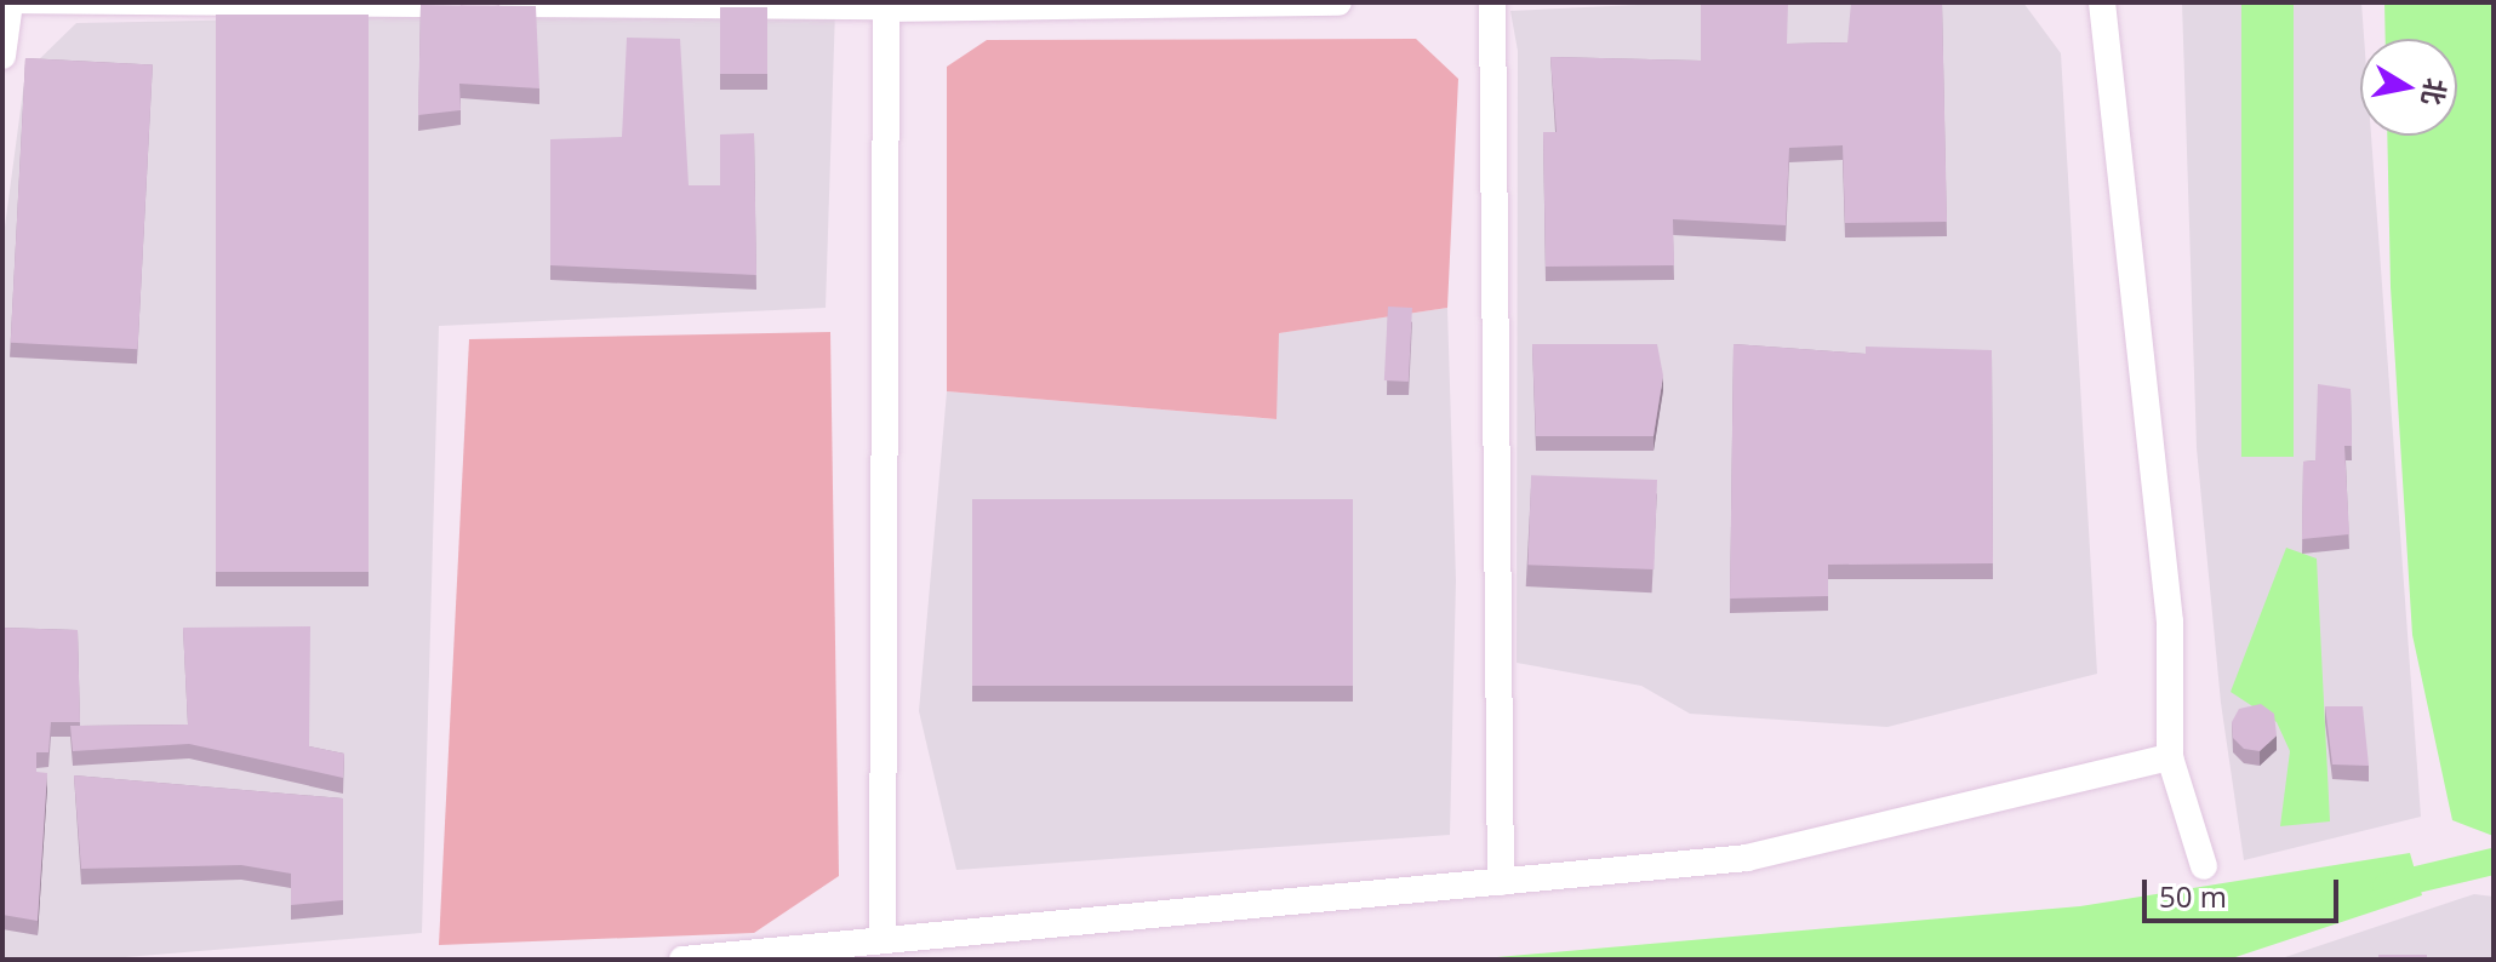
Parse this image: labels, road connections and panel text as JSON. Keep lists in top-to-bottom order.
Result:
{
  "scale_bar": "50 m",
  "north": "right"
}
